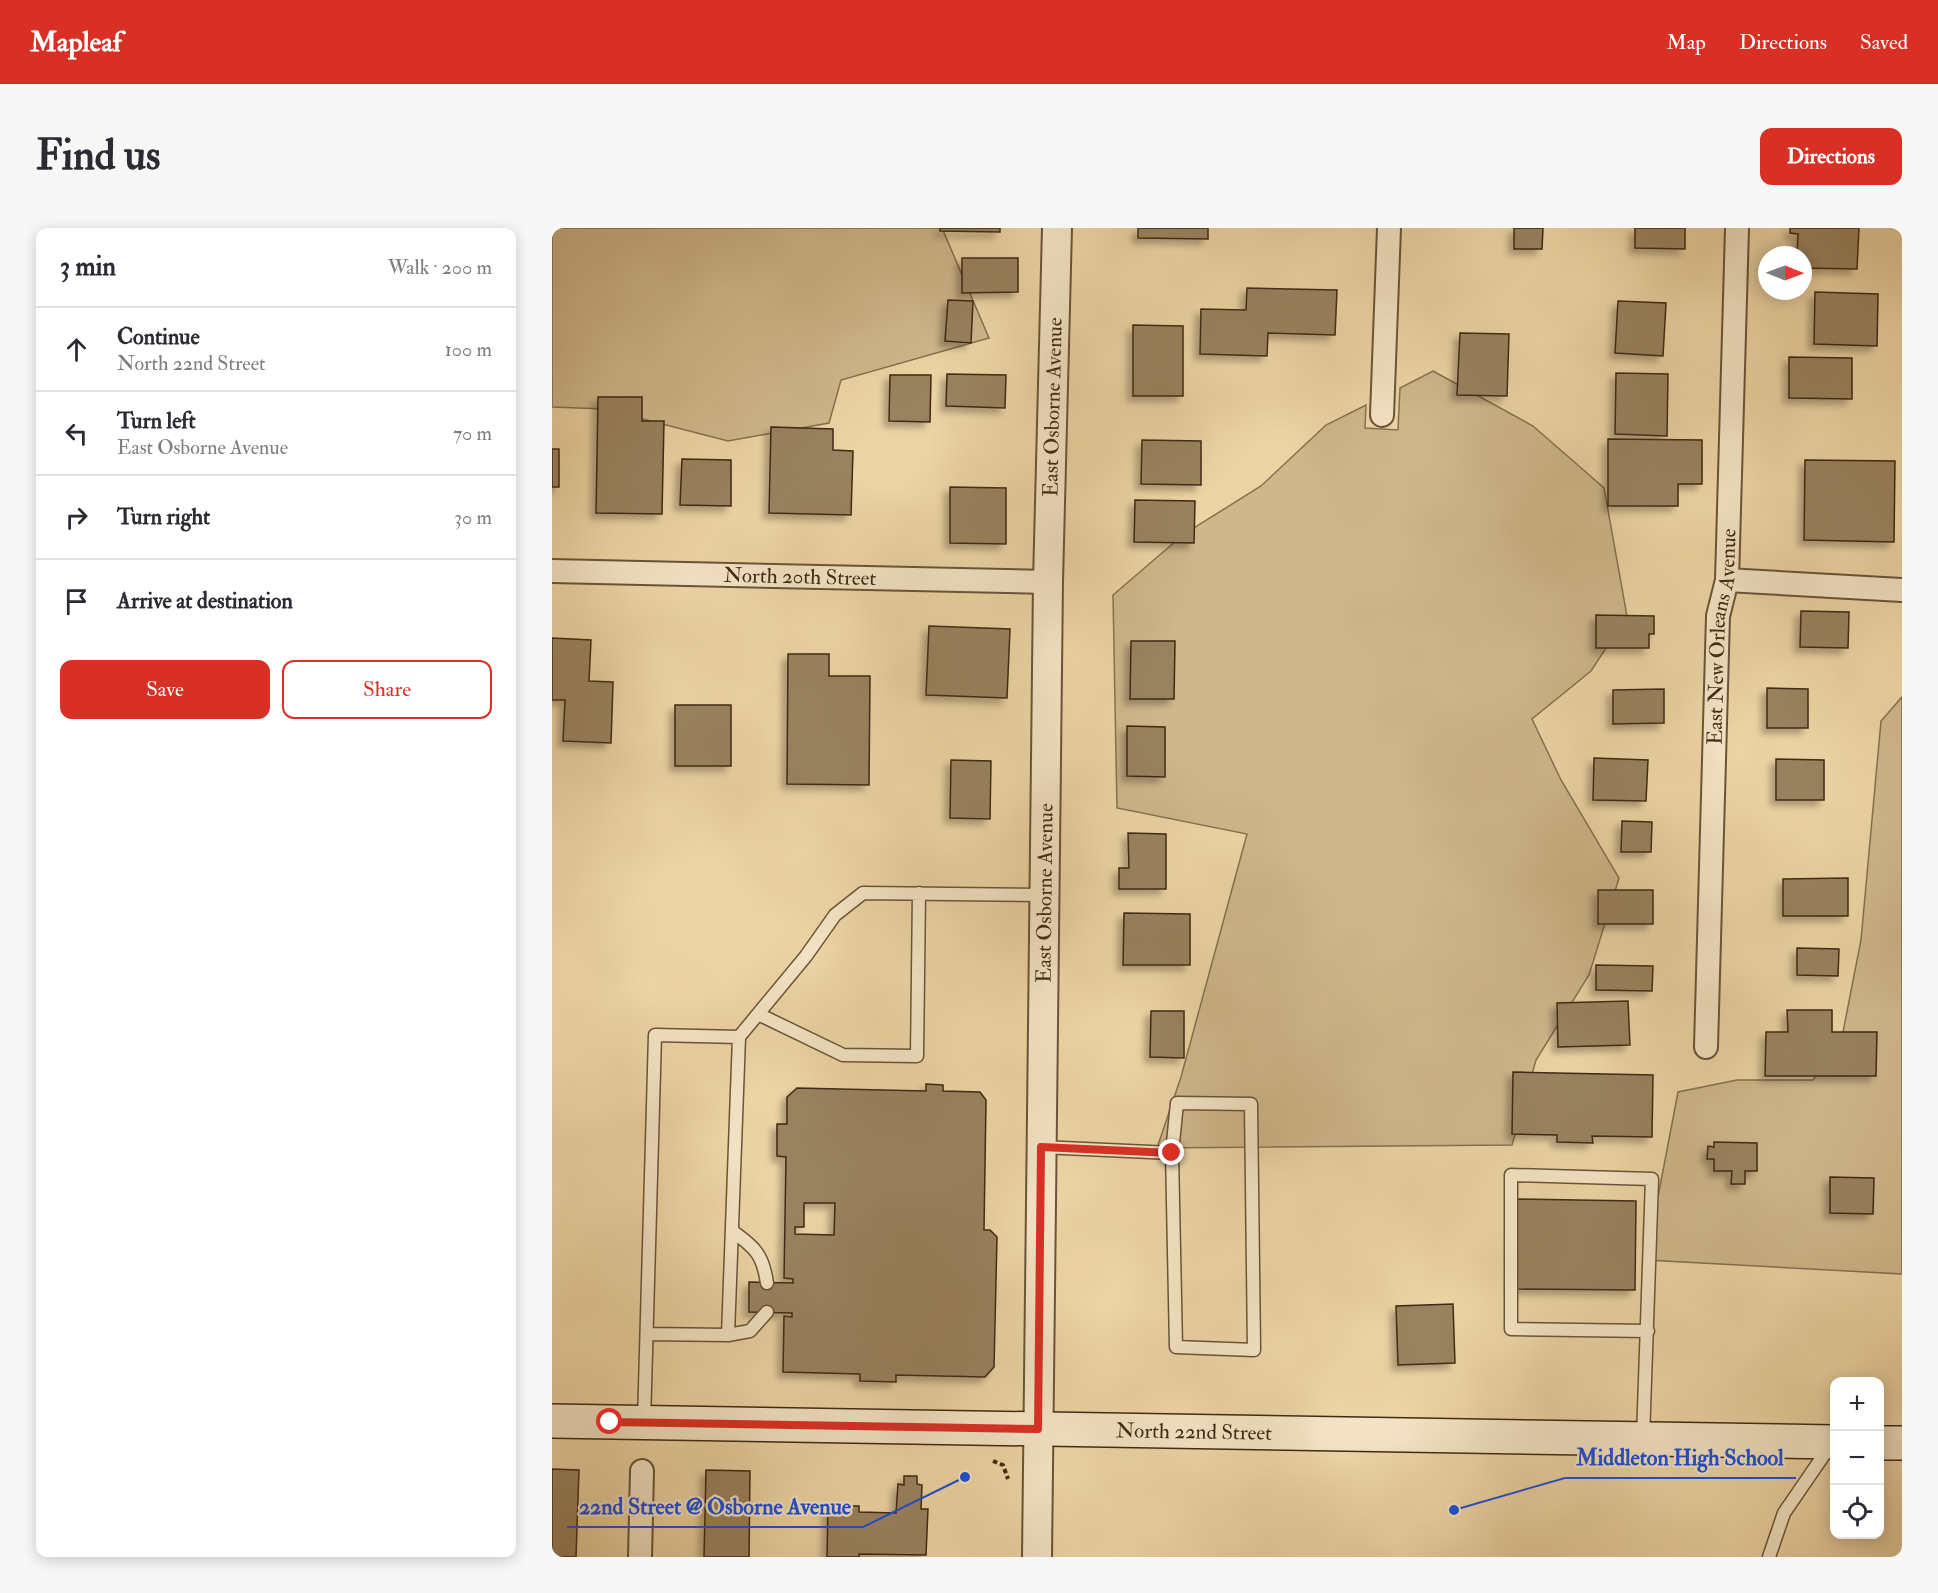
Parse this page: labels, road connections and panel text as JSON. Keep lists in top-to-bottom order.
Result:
{
  "streets": {
    "main road": ["North 22nd Street"],
    "street": ["East Osborne Avenue", "North 20th Street", "East New Orleans Avenue"]
  },
  "crossings": [
    ["East Osborne Avenue", "North 20th Street"],
    ["East Osborne Avenue", "North 22nd Street"]
  ],
  "places": ["22nd Street @ Osborne Avenue", "Middleton High School"],
  "north": "right",
  "page": {
    "header": "Mapleaf",
    "nav": ["Map", "Directions", "Saved"],
    "buttons": [
      "Directions",
      ["Save", "Share"]
    ],
    "title": "Find us",
    "heading": ["3 min", "Walk · 200 m"],
    "list": [
      ["Continue", "North 22nd Street", "100 m"],
      ["Turn left", "East Osborne Avenue", "70 m"],
      ["Turn right", "30 m"],
      "Arrive at destination"
    ],
    "map_buttons": ["+", "−"]
  }
}
